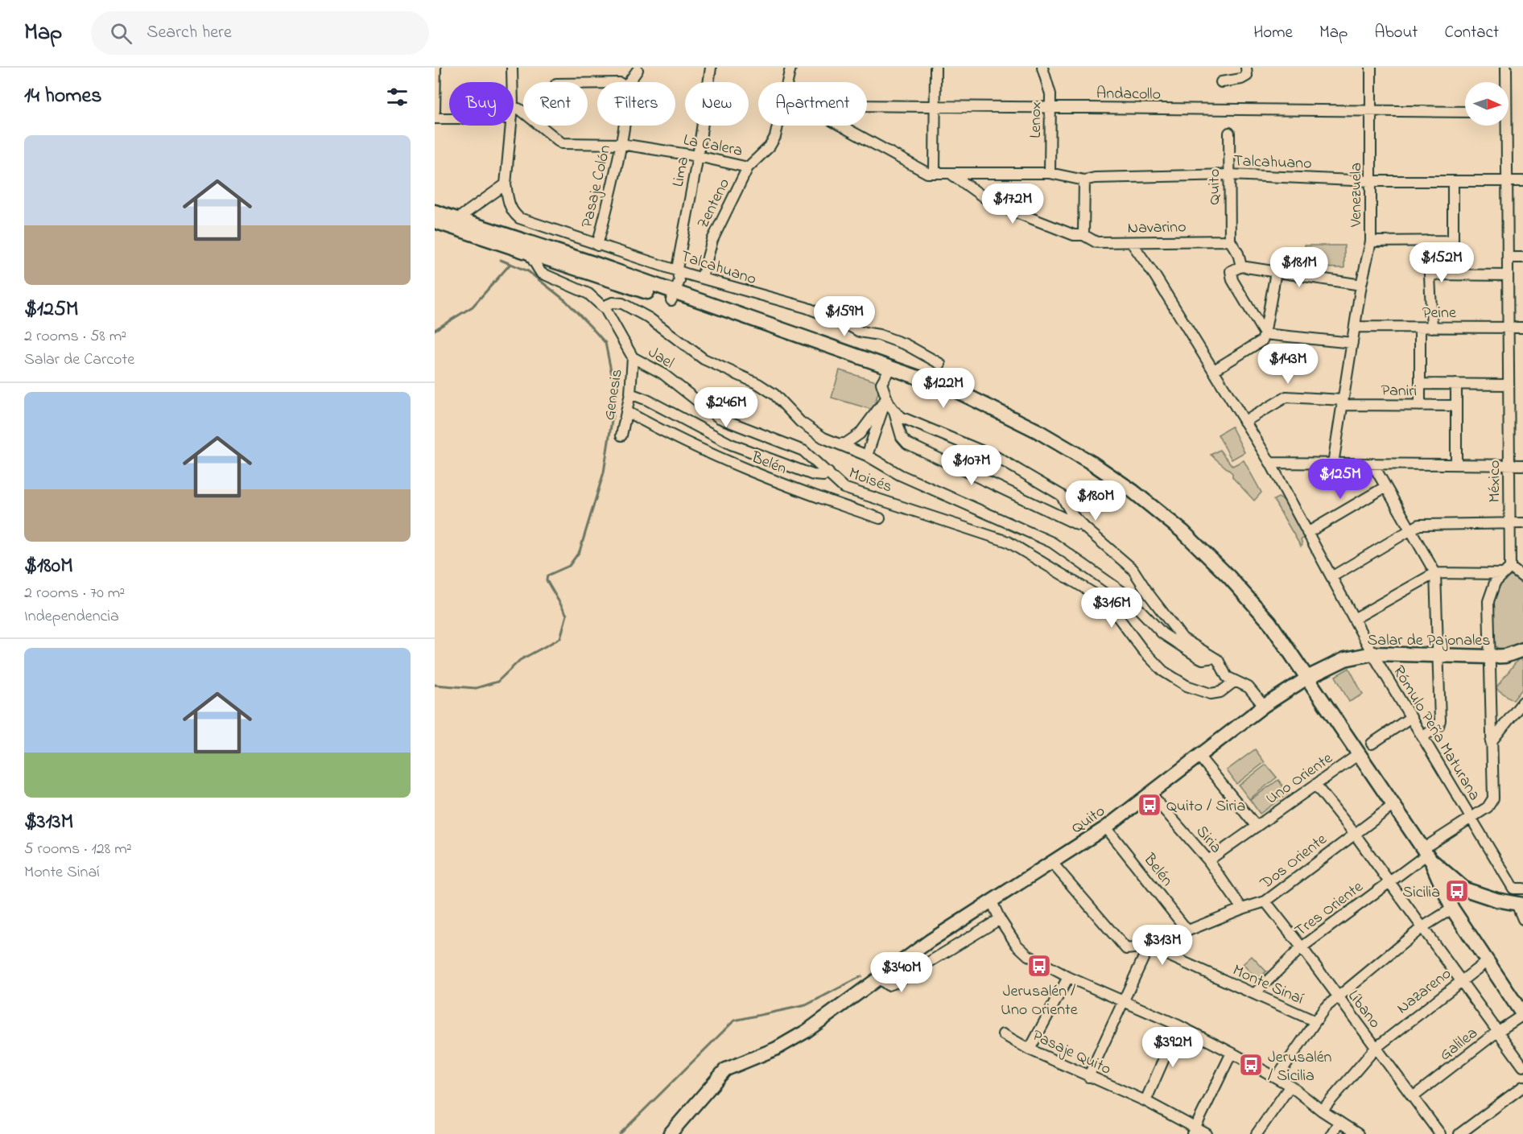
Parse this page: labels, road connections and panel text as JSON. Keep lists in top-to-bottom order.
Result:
{
  "streets": {
    "main road": ["Salar de Pajonales"],
    "street": [
      "Andacollo",
      "Lenox",
      "La Calera",
      "Talcahuano",
      "Lima",
      "Pasaje Colón",
      "Quito",
      "Venezuela",
      "Zenteno",
      "Navarino",
      "Peine",
      "Jael",
      "Paniri",
      "Genesis",
      "Belén",
      "Moisés",
      "México",
      "Rómulo Peña Maturana",
      "Uno Oriente",
      "Siria",
      "Dos Oriente",
      "Tres Oriente",
      "Monte Sinaí",
      "Nazareno",
      "Líbano",
      "Galilea",
      "Pasaje Quito"
    ]
  },
  "crossings": [
    ["Andacollo", "Lenox"],
    ["Andacollo", "Venezuela"],
    ["Lenox", "Talcahuano"],
    ["La Calera", "Lima"],
    ["La Calera", "Pasaje Colón"],
    ["La Calera", "Zenteno"],
    ["Talcahuano", "Lima"],
    ["Talcahuano", "Pasaje Colón"],
    ["Talcahuano", "Quito"],
    ["Talcahuano", "Venezuela"],
    ["Talcahuano", "Zenteno"],
    ["Talcahuano", "Navarino"],
    ["Talcahuano", "México"],
    ["Quito", "Navarino"],
    ["Quito", "Belén"],
    ["Quito", "Salar de Pajonales"],
    ["Quito", "Siria"],
    ["Quito", "Monte Sinaí"],
    ["Venezuela", "Peine"],
    ["Venezuela", "Paniri"],
    ["Navarino", "Rómulo Peña Maturana"],
    ["Peine", "México"],
    ["Jael", "Genesis"],
    ["Jael", "Moisés"],
    ["Paniri", "México"],
    ["Paniri", "Rómulo Peña Maturana"],
    ["Genesis", "Belén"],
    ["Genesis", "Moisés"],
    ["Belén", "Dos Oriente"],
    ["Salar de Pajonales", "Rómulo Peña Maturana"],
    ["Uno Oriente", "Siria"],
    ["Siria", "Dos Oriente"],
    ["Dos Oriente", "Monte Sinaí"],
    ["Dos Oriente", "Líbano"],
    ["Tres Oriente", "Monte Sinaí"],
    ["Tres Oriente", "Líbano"],
    ["Nazareno", "Líbano"],
    ["Líbano", "Galilea"]
  ],
  "places": {
    "bus stop": [
      "Quito / Siria",
      "Sicilia",
      "Jerusalén / Uno Oriente",
      "Jerusalén / Sicilia"
    ]
  },
  "north": "right",
  "page": {
    "header": "Map",
    "search": "Search here",
    "nav": [
      "Home",
      "Map",
      "About",
      "Contact"
    ],
    "heading": "14 homes",
    "chip": [
      "Buy",
      "Rent",
      "Filters",
      "New",
      "Apartment"
    ],
    "list": [
      {
        "name": "$125M",
        "note": "2 rooms · 58 m² · Salar de Carcote"
      },
      {
        "name": "$180M",
        "note": "2 rooms · 70 m² · Independencia"
      },
      {
        "name": "$313M",
        "note": "5 rooms · 128 m² · Monte Sinaí"
      }
    ],
    "price": [
      "$172M",
      "$152M",
      "$181M",
      "$159M",
      "$143M",
      "$122M",
      "$246M",
      "$107M",
      "$125M",
      "$180M",
      "$316M",
      "$313M",
      "$340M",
      "$392M"
    ]
  }
}
